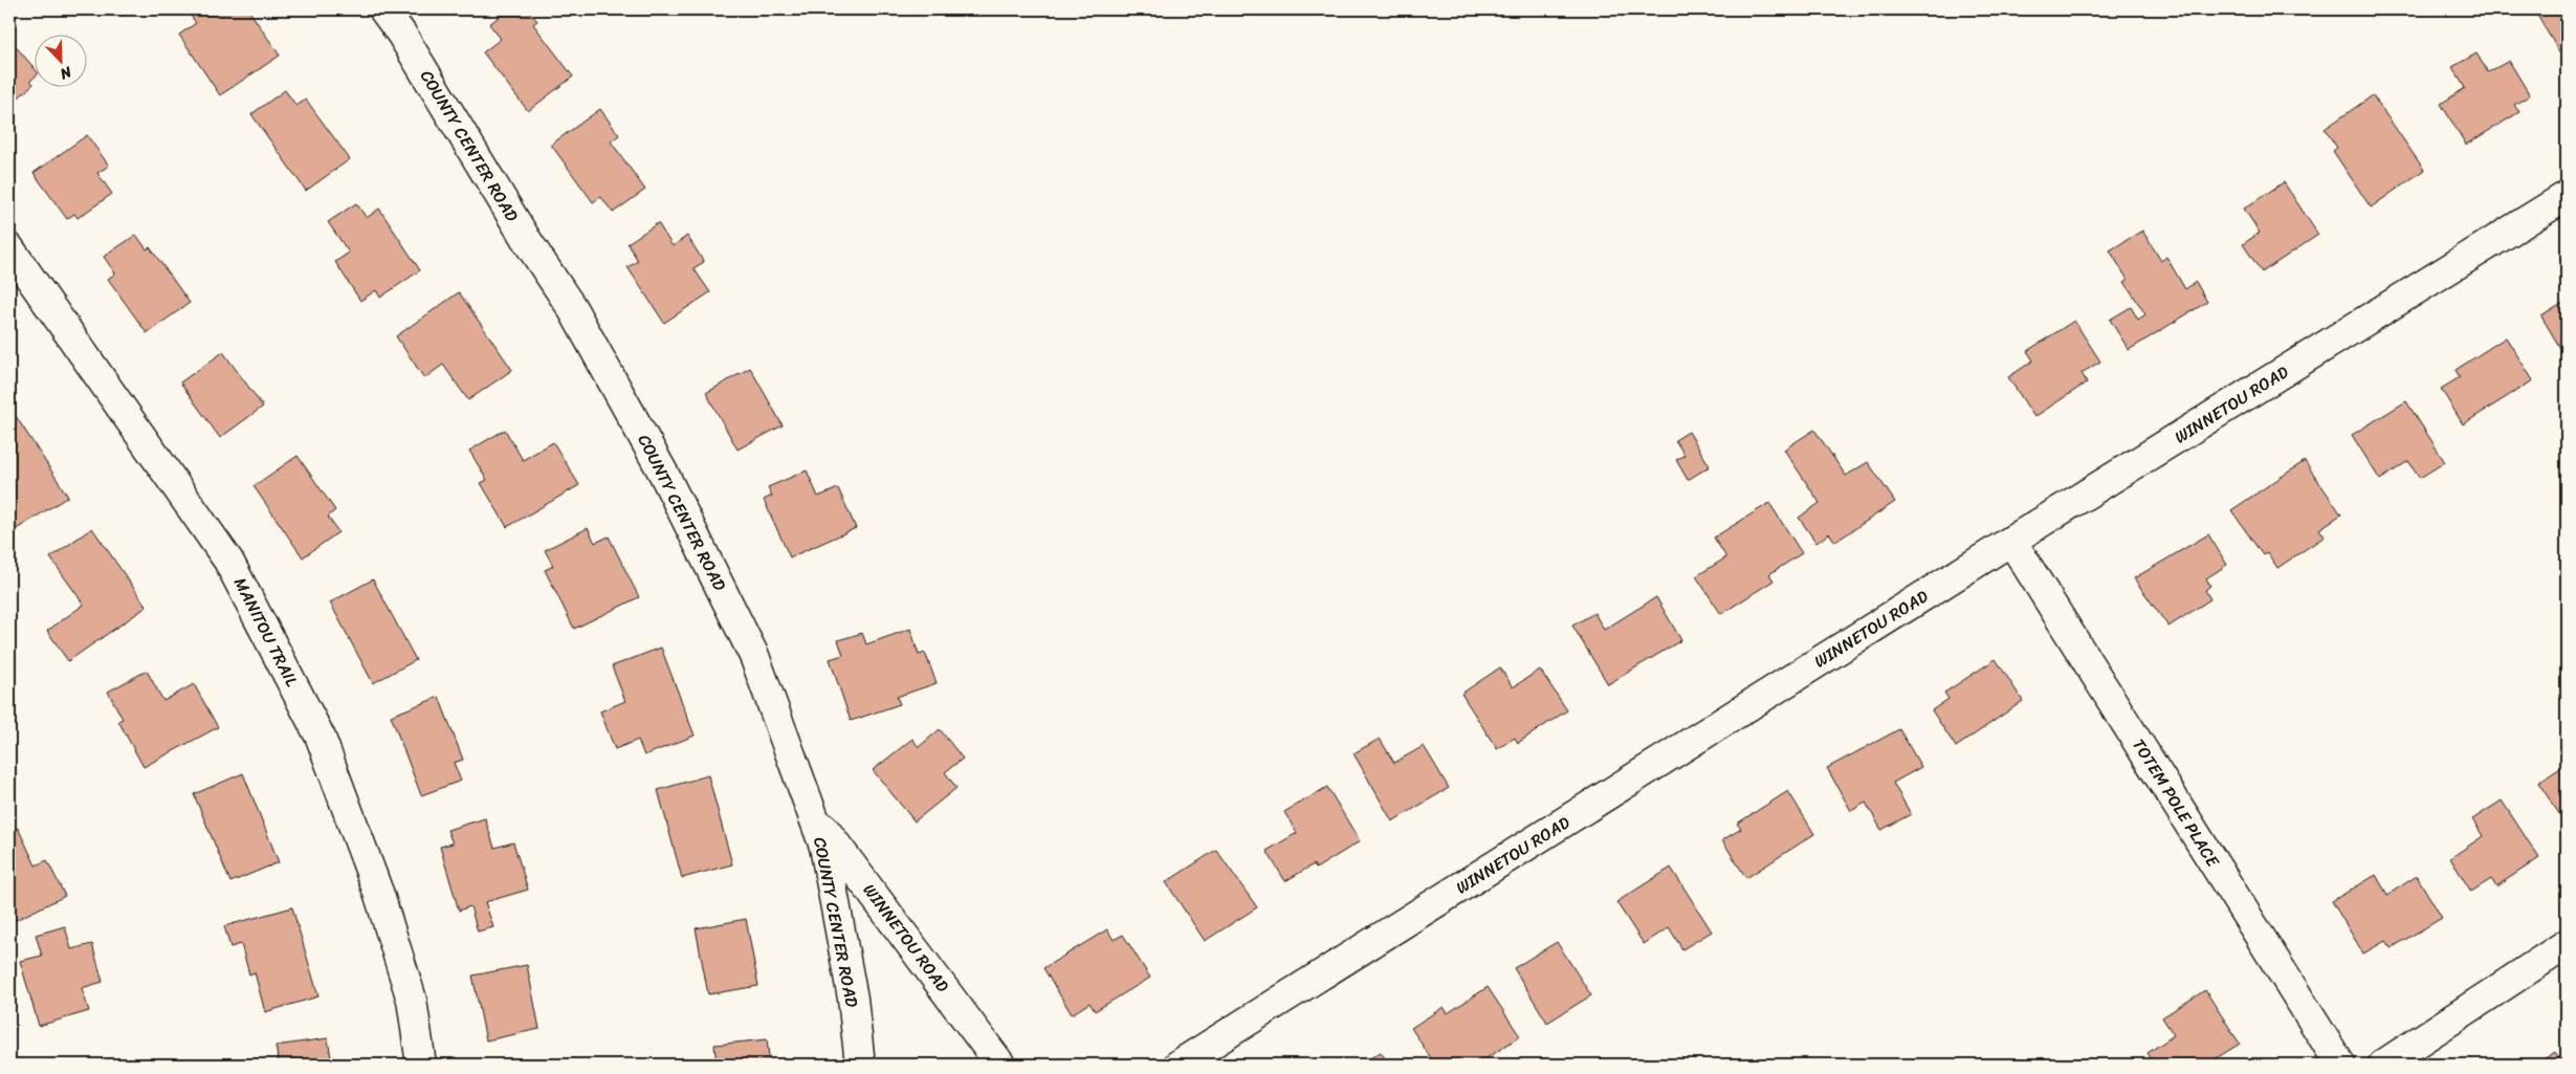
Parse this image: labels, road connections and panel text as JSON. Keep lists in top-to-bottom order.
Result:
{
  "streets": {
    "street": [
      "COUNTY CENTER ROAD",
      "WINNETOU ROAD",
      "MANITOU TRAIL",
      "TOTEM POLE PLACE"
    ]
  },
  "crossings": [
    ["COUNTY CENTER ROAD", "WINNETOU ROAD"],
    ["WINNETOU ROAD", "TOTEM POLE PLACE"]
  ],
  "north": "bottom right"
}
